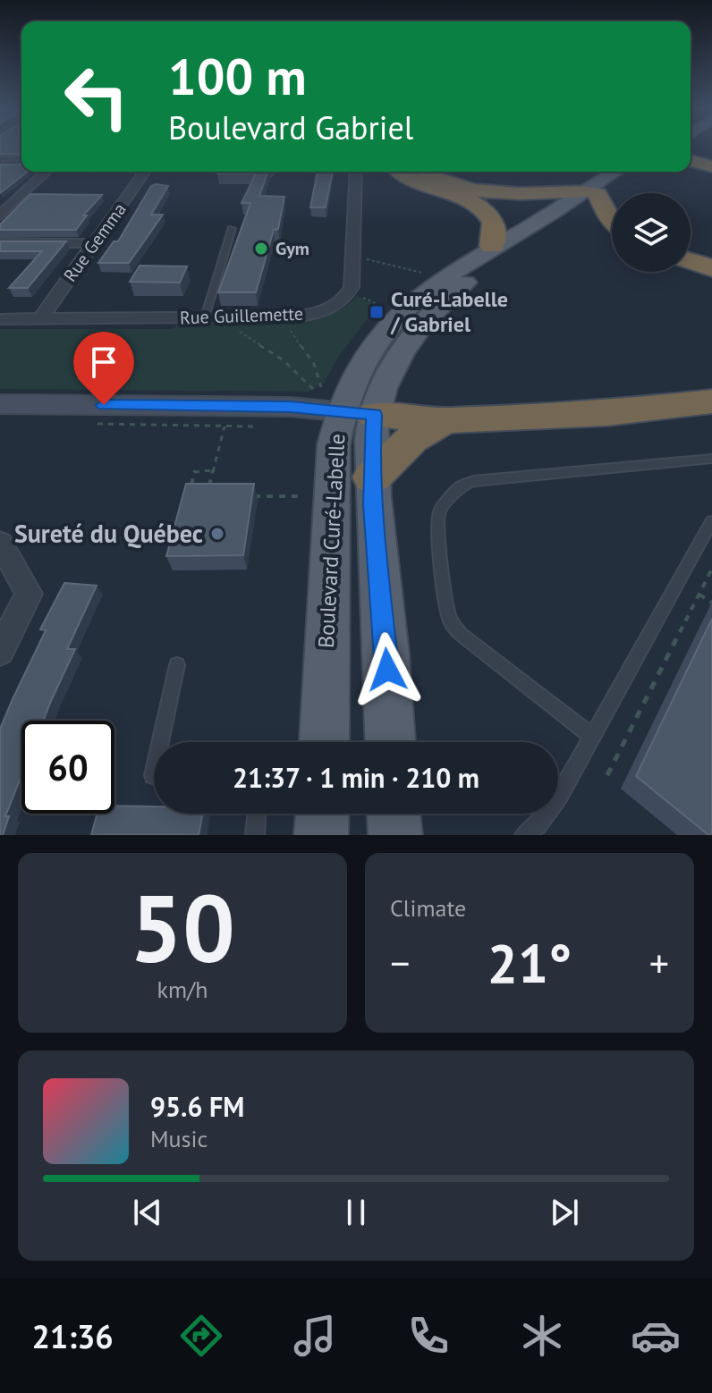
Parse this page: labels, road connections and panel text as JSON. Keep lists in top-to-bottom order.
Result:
{
  "streets": {
    "main road": ["Boulevard Curé-Labelle"],
    "street": ["Rue Gemma", "Rue Guillemette"]
  },
  "crossings": [
    ["Rue Gemma", "Rue Guillemette"]
  ],
  "places": {
    "other": ["Gym", "Sureté du Québec"],
    "transit": ["Curé-Labelle / Gabriel"]
  },
  "page": {
    "turn": ["100 m", "Boulevard Gabriel"],
    "limit": "60",
    "trip": "21:37 · 1 min · 210 m",
    "tile": [
      ["50", "km/h"],
      "Climate"
    ],
    "heat": ["−", "21°", "+"],
    "song": ["95.6 FM", "Music"],
    "tabs": "21:36"
  }
}
